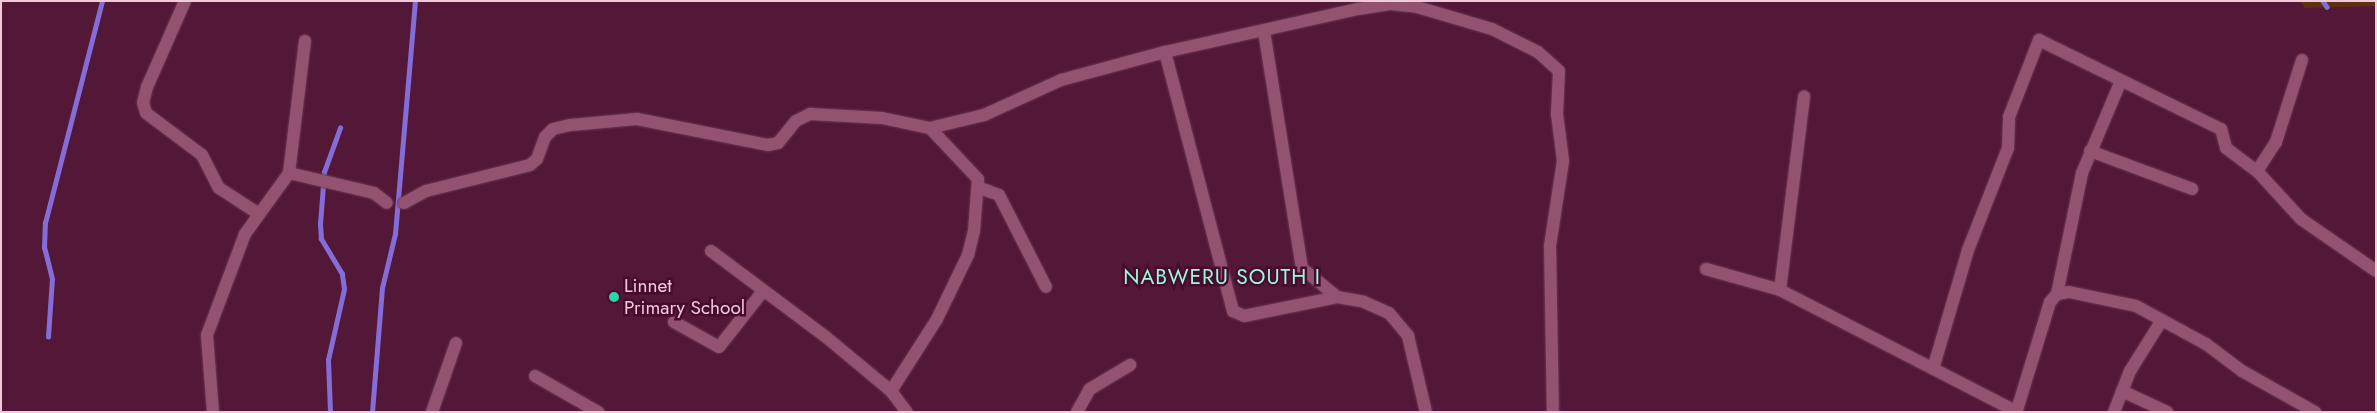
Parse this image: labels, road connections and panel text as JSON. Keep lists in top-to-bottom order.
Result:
{
  "districts": ["NABWERU SOUTH I"],
  "places": ["Linnet Primary School"]
}
